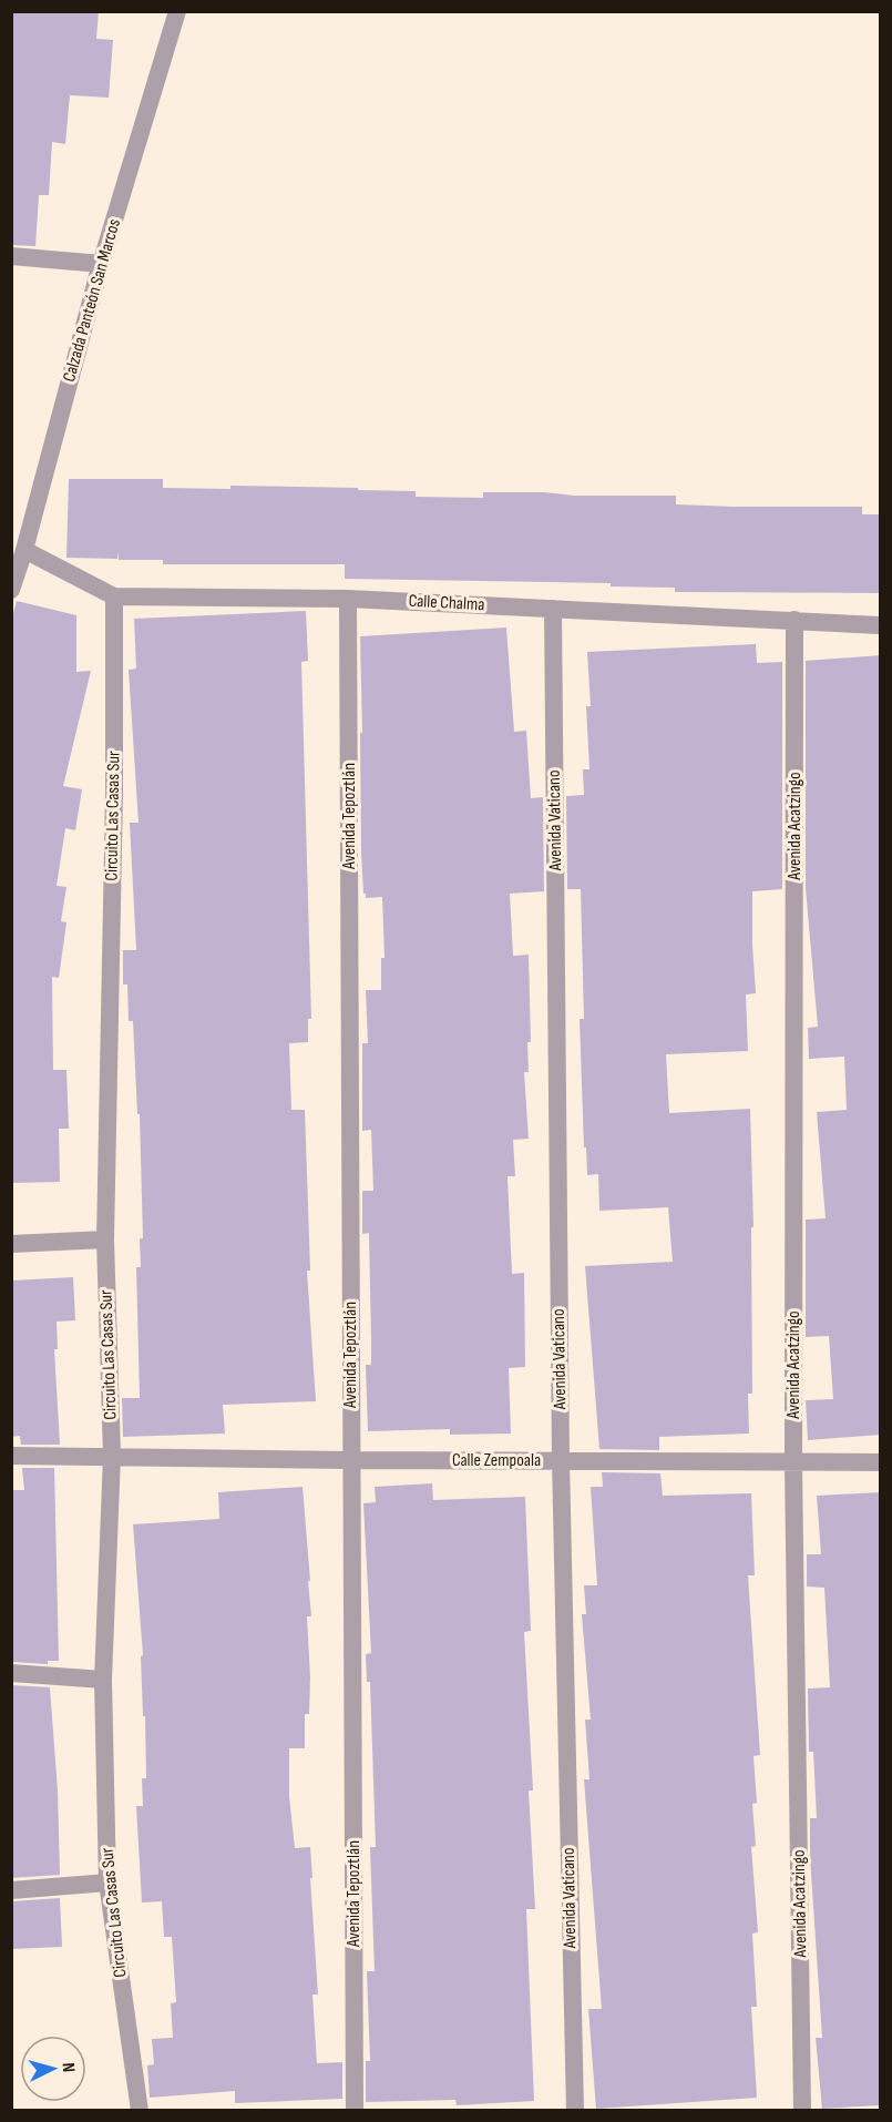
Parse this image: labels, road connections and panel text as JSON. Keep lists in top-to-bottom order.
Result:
{
  "streets": {
    "street": [
      "Calzada Panteón San Marcos",
      "Calle Chalma",
      "Circuito Las Casas Sur",
      "Avenida Tepoztlán",
      "Avenida Vaticano",
      "Avenida Acatzingo",
      "Calle Zempoala"
    ]
  },
  "crossings": [
    ["Calzada Panteón San Marcos", "Calle Chalma"],
    ["Calle Chalma", "Circuito Las Casas Sur"],
    ["Calle Chalma", "Avenida Tepoztlán"],
    ["Calle Chalma", "Avenida Vaticano"],
    ["Calle Chalma", "Avenida Acatzingo"],
    ["Circuito Las Casas Sur", "Calle Zempoala"],
    ["Avenida Tepoztlán", "Calle Zempoala"],
    ["Avenida Vaticano", "Calle Zempoala"],
    ["Avenida Acatzingo", "Calle Zempoala"]
  ],
  "north": "right"
}
